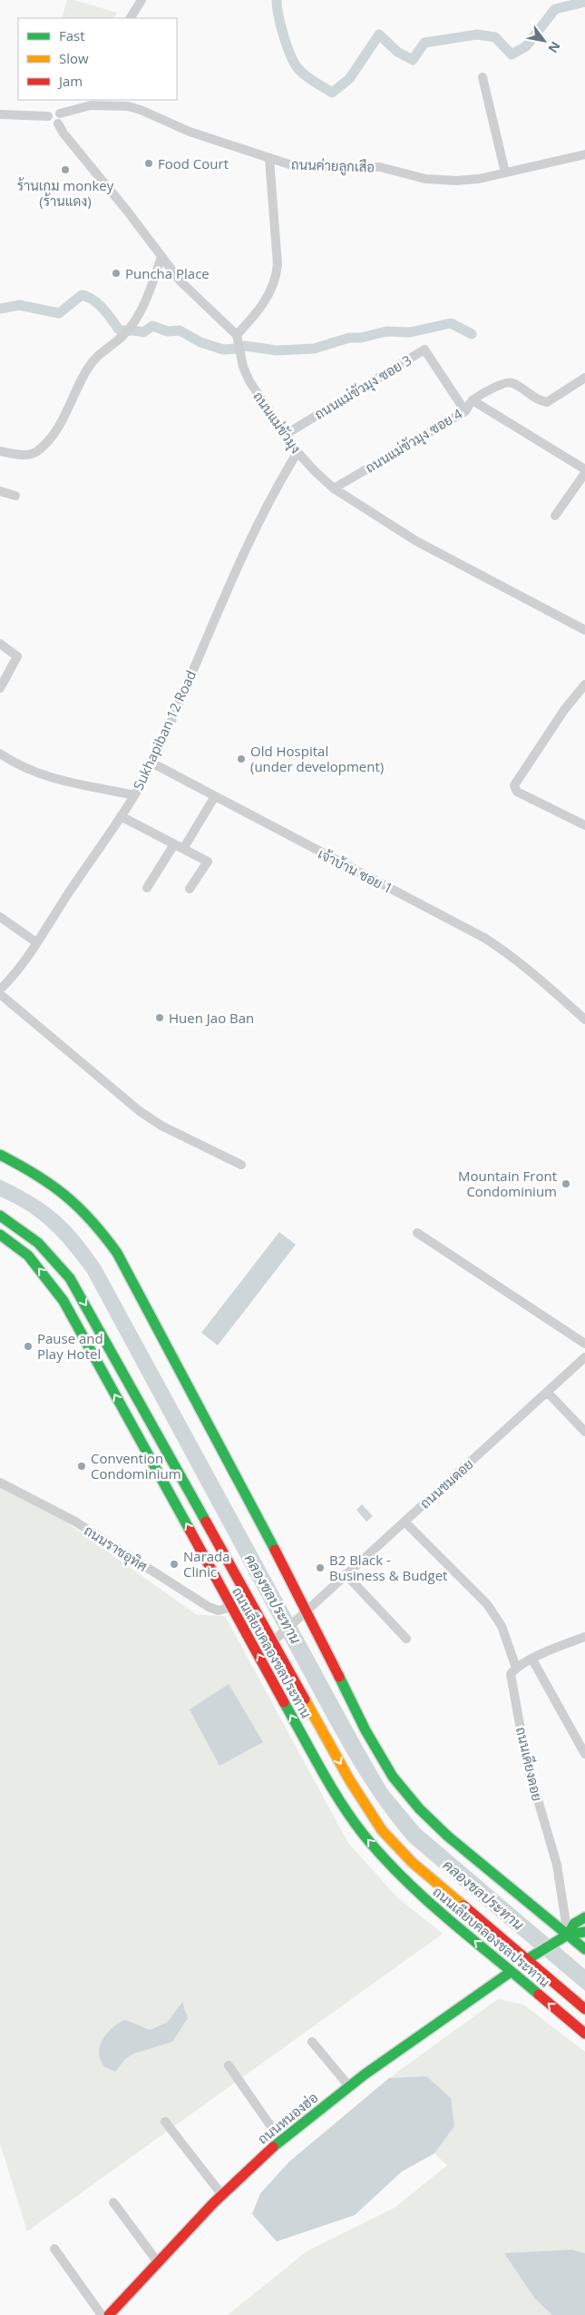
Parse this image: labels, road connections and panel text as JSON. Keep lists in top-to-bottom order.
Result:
{
  "streets": {
    "main road": ["ถนนเลียบคลองชลประทาน", "ถนนหนองฮ่อ"],
    "street": [
      "ถนนค่ายลูกเสือ",
      "ถนนแม่ขัวมุง ซอย 3",
      "ถนนแม่ขัวมุง",
      "ถนนแม่ขัวมุง ซอย 4",
      "Sukhapiban 12 Road",
      "เจ้าบ้าน ซอย 1",
      "ถนนชมดอย",
      "ถนนราชอุทิศ",
      "ถนนเคียงดอย"
    ]
  },
  "crossings": [
    ["ถนนแม่ขัวมุง ซอย 3", "ถนนแม่ขัวมุง"],
    ["ถนนแม่ขัวมุง ซอย 3", "ถนนแม่ขัวมุง ซอย 4"],
    ["ถนนแม่ขัวมุง", "ถนนแม่ขัวมุง ซอย 4"],
    ["ถนนแม่ขัวมุง", "Sukhapiban 12 Road"],
    ["Sukhapiban 12 Road", "เจ้าบ้าน ซอย 1"],
    ["ถนนชมดอย", "ถนนเลียบคลองชลประทาน"],
    ["ถนนราชอุทิศ", "ถนนเลียบคลองชลประทาน"],
    ["ถนนเลียบคลองชลประทาน", "ถนนหนองฮ่อ"],
    ["ถนนเคียงดอย", "ถนนหนองฮ่อ"]
  ],
  "water": ["คลองชลประทาน"],
  "places": [
    "Food Court",
    "ร้านเกม monkey (ร้านแดง)",
    "Puncha Place",
    "Old Hospital (under development)",
    "Huen Jao Ban",
    "Mountain Front Condominium",
    "Pause and Play Hotel",
    "Convention Condominium",
    "Narada Clinic",
    "B2 Black - Business & Budget"
  ],
  "legend": ["Fast", "Slow", "Jam"],
  "north": "bottom right"
}
